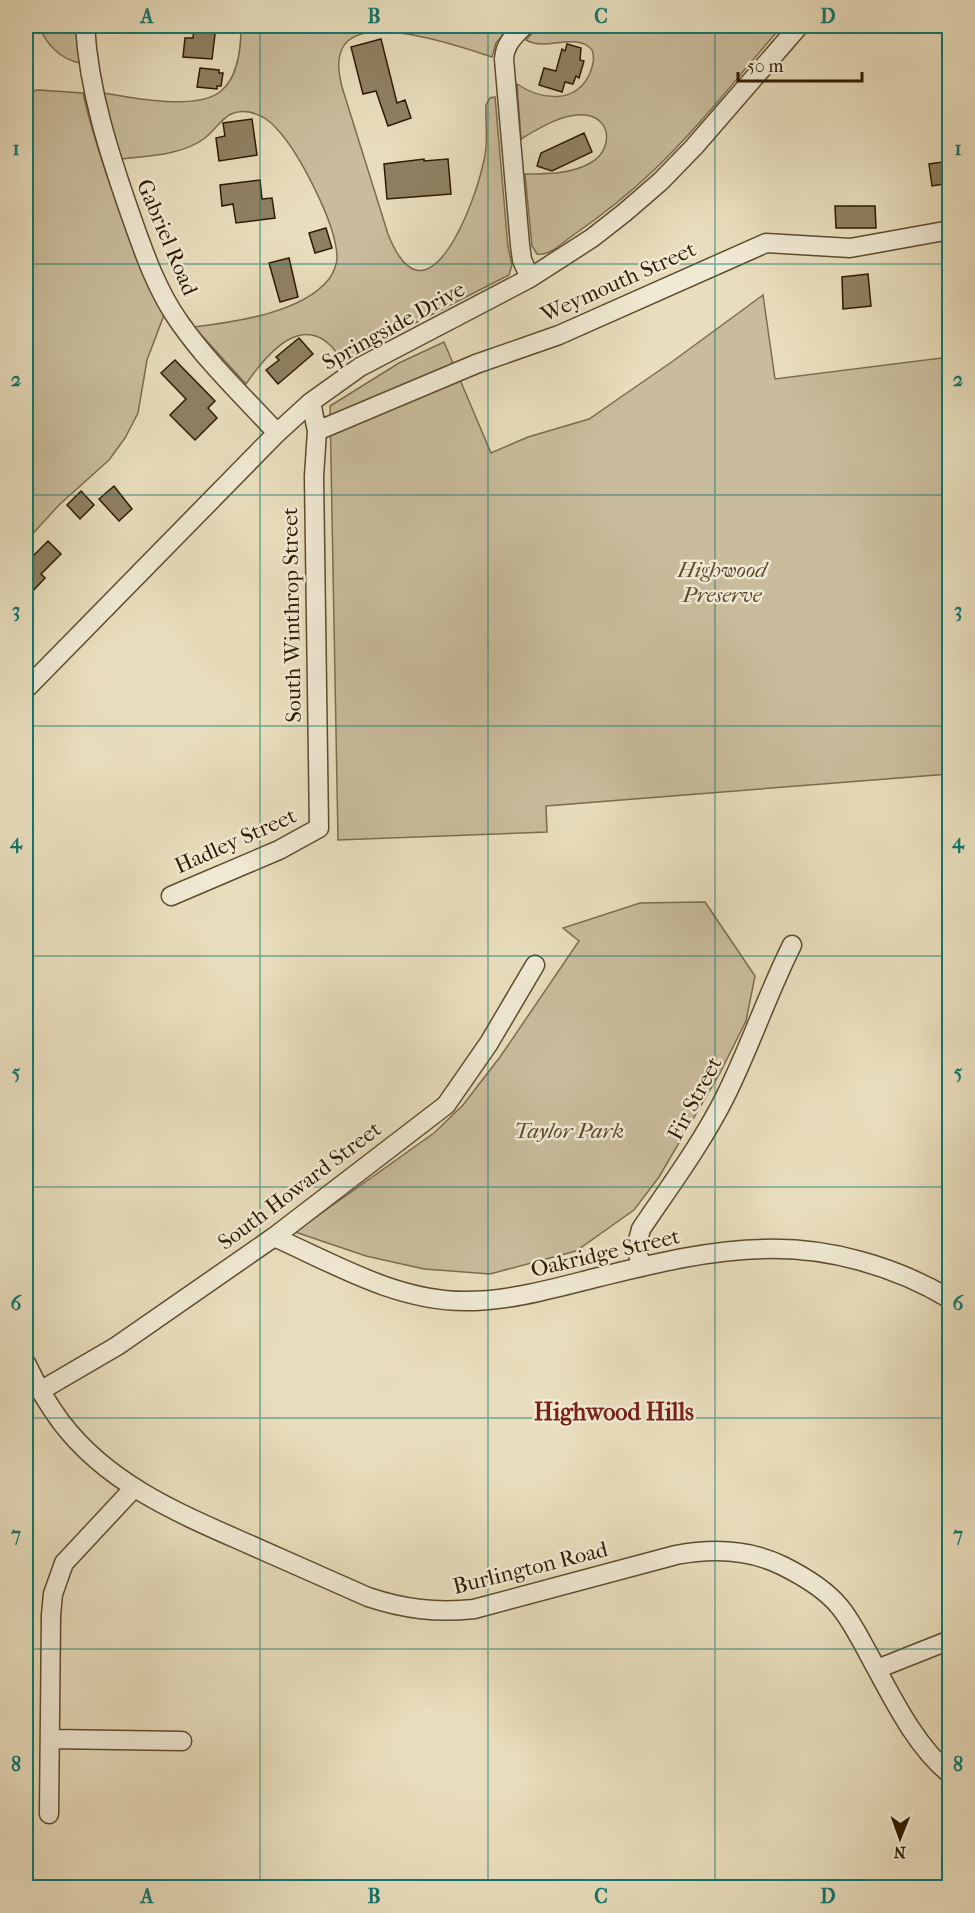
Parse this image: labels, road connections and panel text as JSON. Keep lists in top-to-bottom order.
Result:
{
  "streets": {
    "street": [
      "Gabriel Road",
      "Weymouth Street",
      "Springside Drive",
      "South Winthrop Street",
      "Hadley Street",
      "Fir Street",
      "South Howard Street",
      "Oakridge Street",
      "Burlington Road"
    ]
  },
  "crossings": [
    ["Gabriel Road", "Springside Drive"],
    ["Weymouth Street", "South Winthrop Street"],
    ["Springside Drive", "South Winthrop Street"],
    ["South Winthrop Street", "Hadley Street"],
    ["Fir Street", "Oakridge Street"],
    ["South Howard Street", "Oakridge Street"],
    ["South Howard Street", "Burlington Road"]
  ],
  "districts": ["Highwood Hills"],
  "parks": ["Highwood Preserve", "Taylor Park"],
  "scale_bar": "50 m",
  "north": "bottom",
  "grid": {
    "columns": [
      "A",
      "B",
      "C",
      "D"
    ],
    "rows": [
      "1",
      "2",
      "3",
      "4",
      "5",
      "6",
      "7",
      "8"
    ]
  }
}
